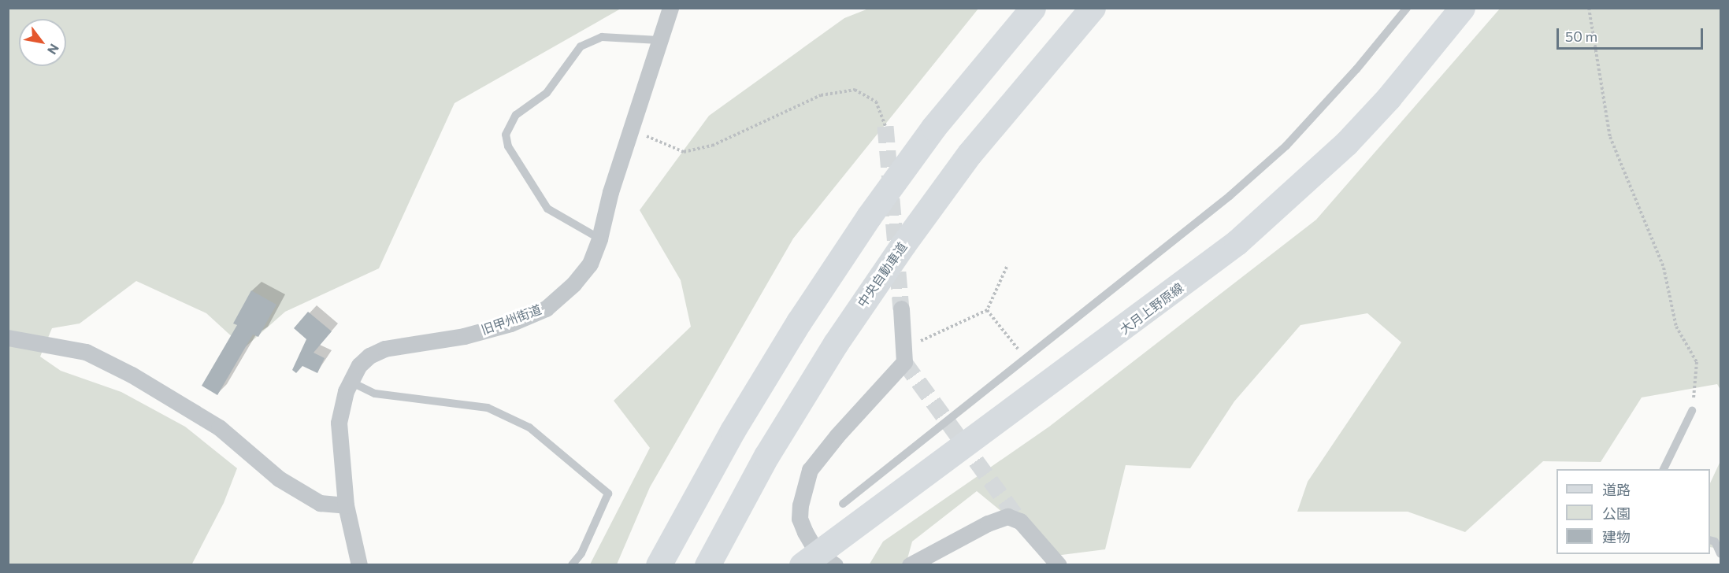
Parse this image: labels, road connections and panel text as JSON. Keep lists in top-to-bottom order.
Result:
{
  "streets": {
    "main road": ["中央自動車道", "大月上野原線"],
    "street": ["旧甲州街道"]
  },
  "legend": ["道路", "公園", "建物"],
  "scale_bar": "50 m",
  "north": "bottom right"
}
